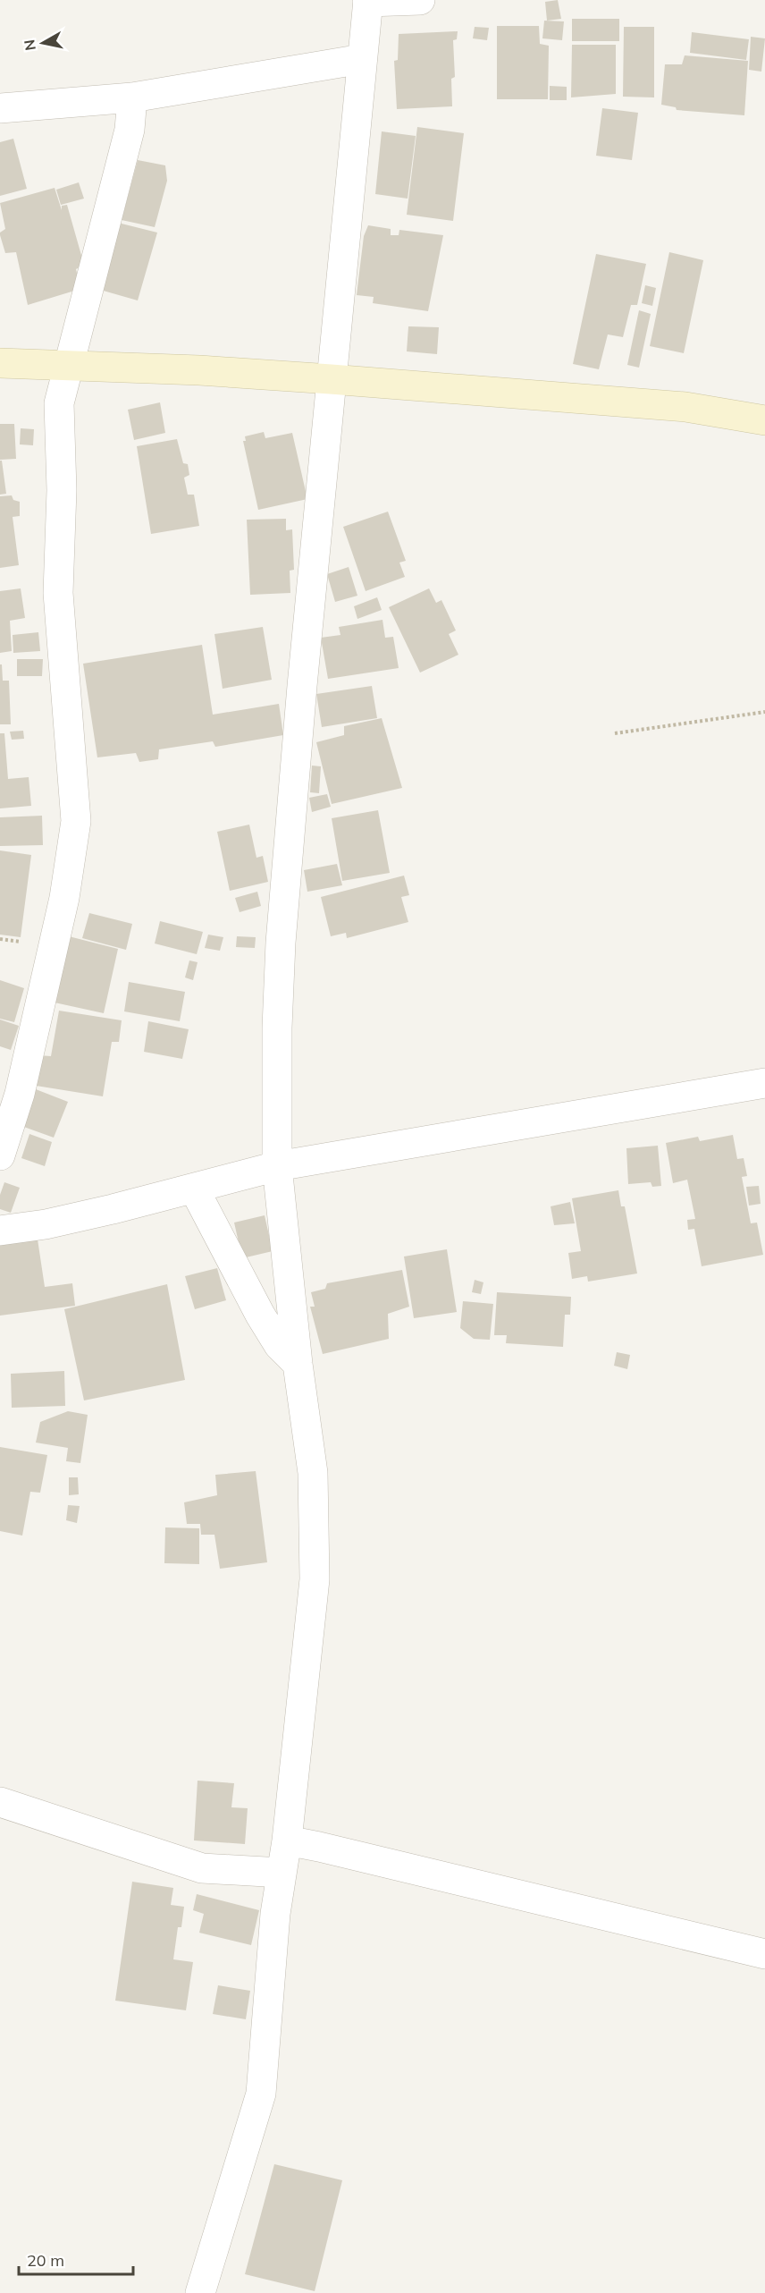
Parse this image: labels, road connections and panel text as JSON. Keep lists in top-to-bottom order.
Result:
{
  "scale_bar": "20 m",
  "north": "left"
}
